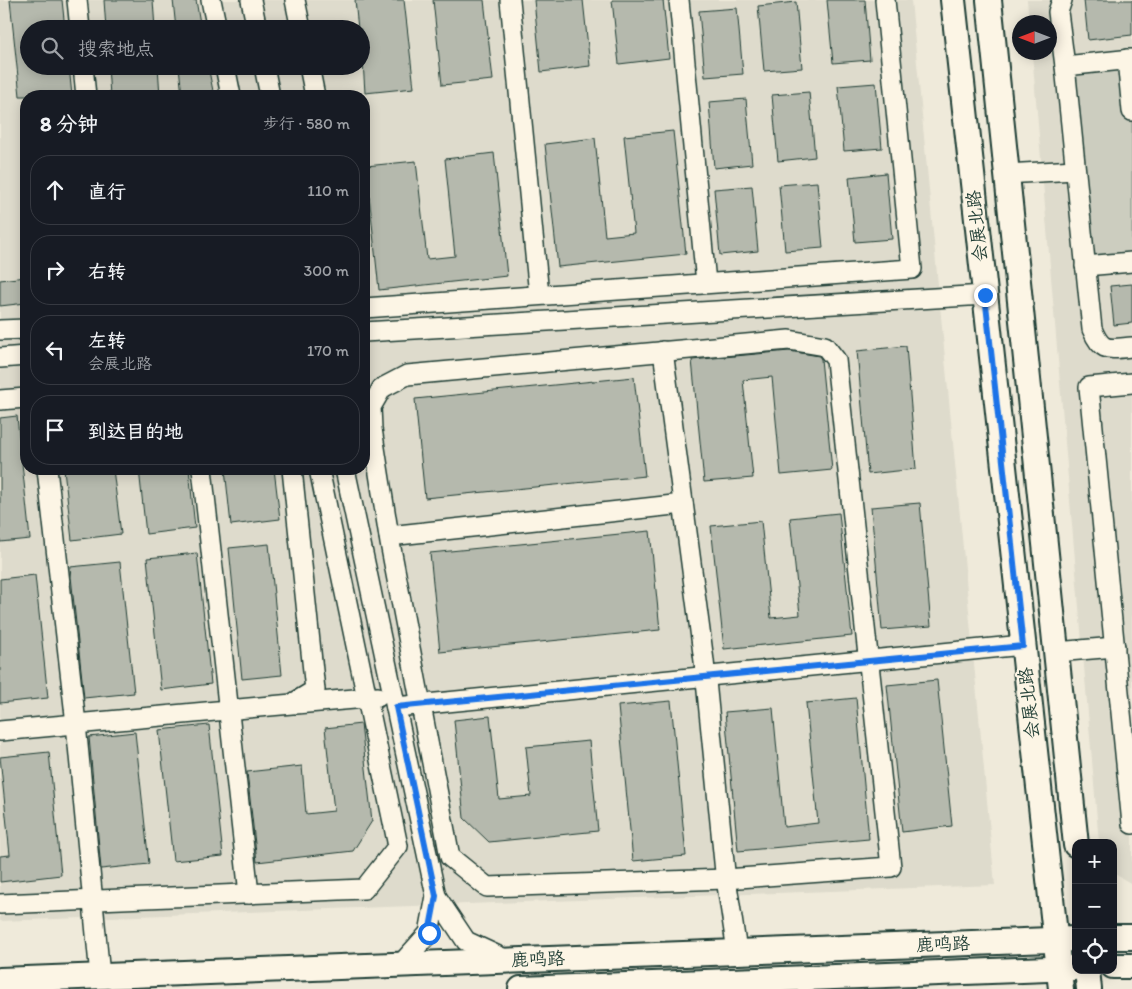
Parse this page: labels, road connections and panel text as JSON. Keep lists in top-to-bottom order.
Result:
{
  "streets": {
    "main road": ["会展北路", "鹿鸣路"]
  },
  "crossings": [
    ["会展北路", "鹿鸣路"]
  ],
  "north": "left",
  "page": {
    "search": "搜索地点",
    "heading": ["8 分钟", "步行 · 580 m"],
    "list": [
      ["直行", "110 m"],
      ["右转", "300 m"],
      ["左转", "会展北路", "170 m"],
      "到达目的地"
    ],
    "map_buttons": ["+", "−"]
  }
}
